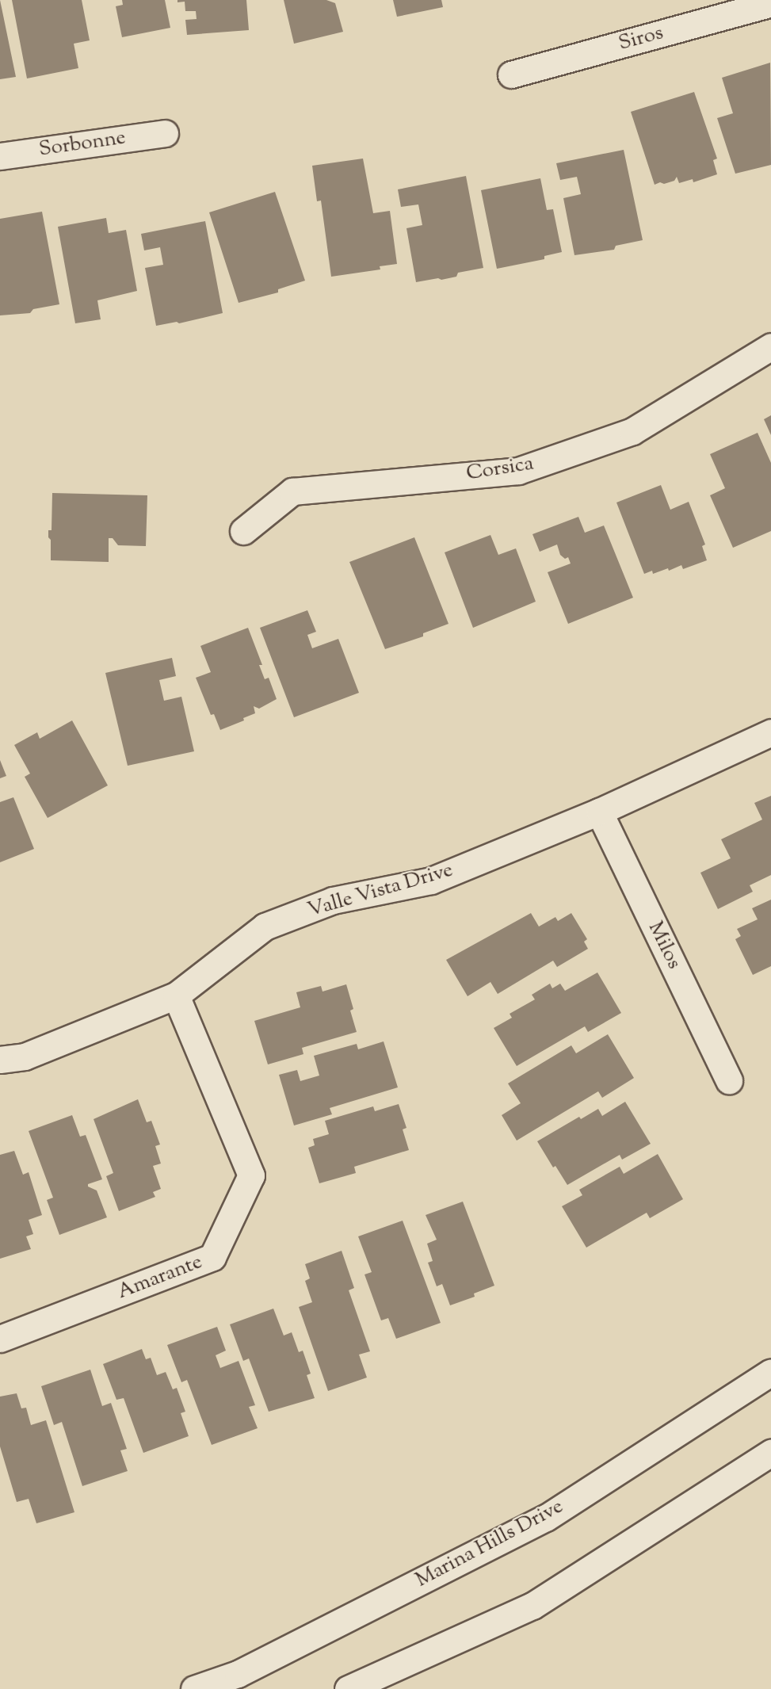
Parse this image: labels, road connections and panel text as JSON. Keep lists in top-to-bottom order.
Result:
{
  "streets": {
    "street": [
      "Siros",
      "Sorbonne",
      "Corsica",
      "Valle Vista Drive",
      "Milos",
      "Amarante",
      "Marina Hills Drive"
    ]
  },
  "crossings": [
    ["Valle Vista Drive", "Milos"],
    ["Valle Vista Drive", "Amarante"]
  ]
}
